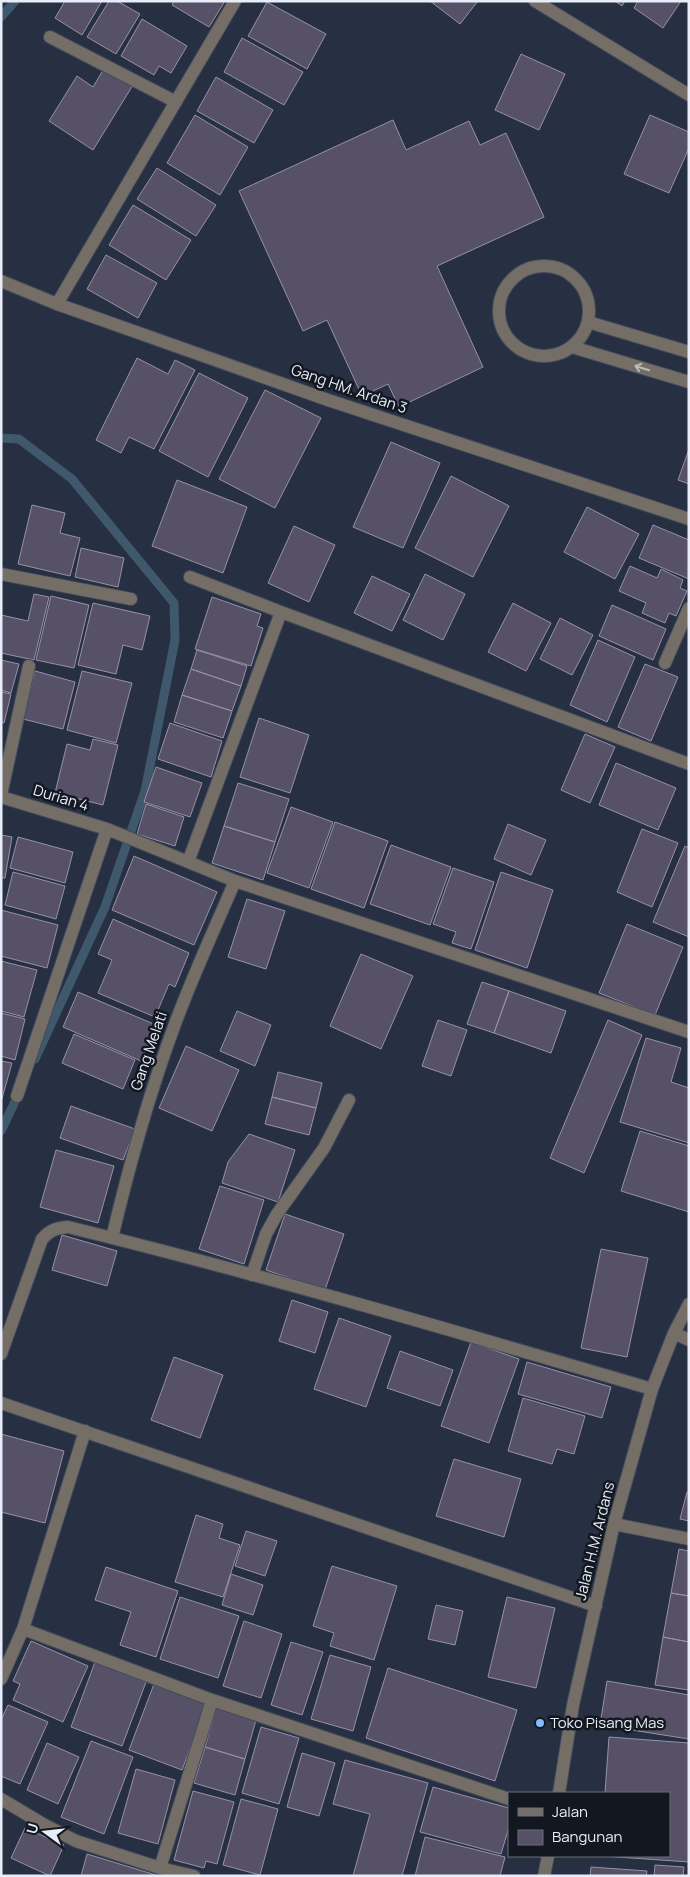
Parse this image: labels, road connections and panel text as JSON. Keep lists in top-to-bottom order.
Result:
{
  "streets": {
    "street": [
      "Gang HM. Ardan 3",
      "Durian 4",
      "Gang Melati",
      "Jalan H.M. Ardans"
    ]
  },
  "crossings": [
    ["Durian 4", "Gang Melati"]
  ],
  "places": ["Toko Pisang Mas"],
  "legend": ["Jalan", "Bangunan"],
  "north": "left"
}
